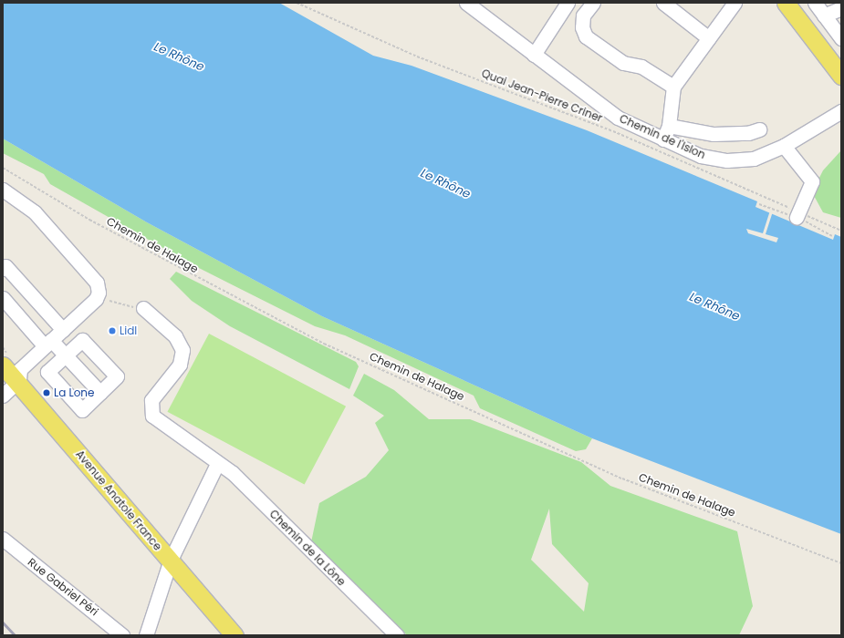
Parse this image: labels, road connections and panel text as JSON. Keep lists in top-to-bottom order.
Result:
{
  "streets": {
    "main road": ["Avenue Anatole France"],
    "street": ["Chemin de l'Islon", "Chemin de la Lône", "Rue Gabriel Péri"],
    "path": ["Quai Jean-Pierre Criner", "Chemin de Halage"]
  },
  "water": ["Le Rhône"],
  "places": ["Lidl", "La Lone"]
}
